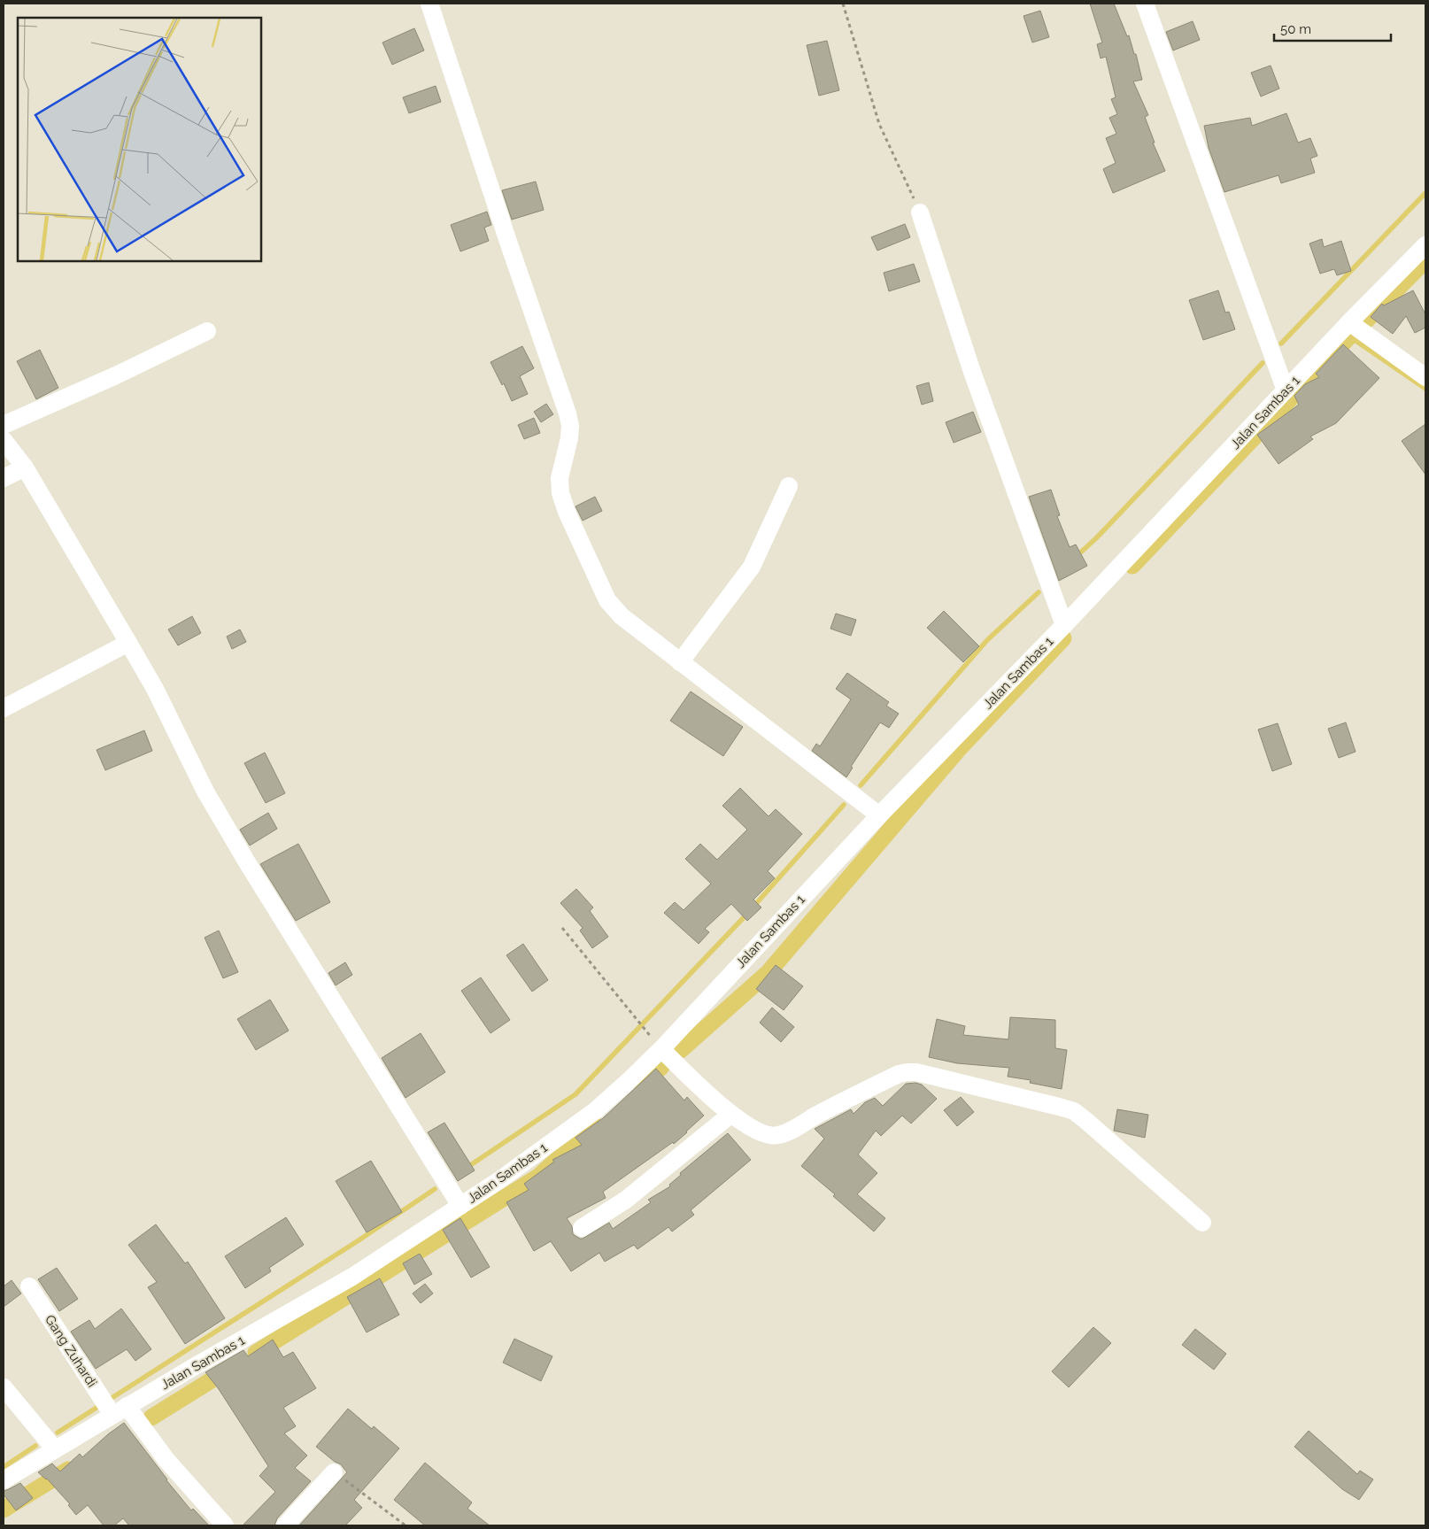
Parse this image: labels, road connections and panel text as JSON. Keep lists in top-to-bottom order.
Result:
{
  "streets": {
    "street": ["Jalan Sambas 1", "Gang Zuhardi"]
  },
  "crossings": [
    ["Jalan Sambas 1", "Gang Zuhardi"]
  ],
  "scale_bar": "50 m"
}
